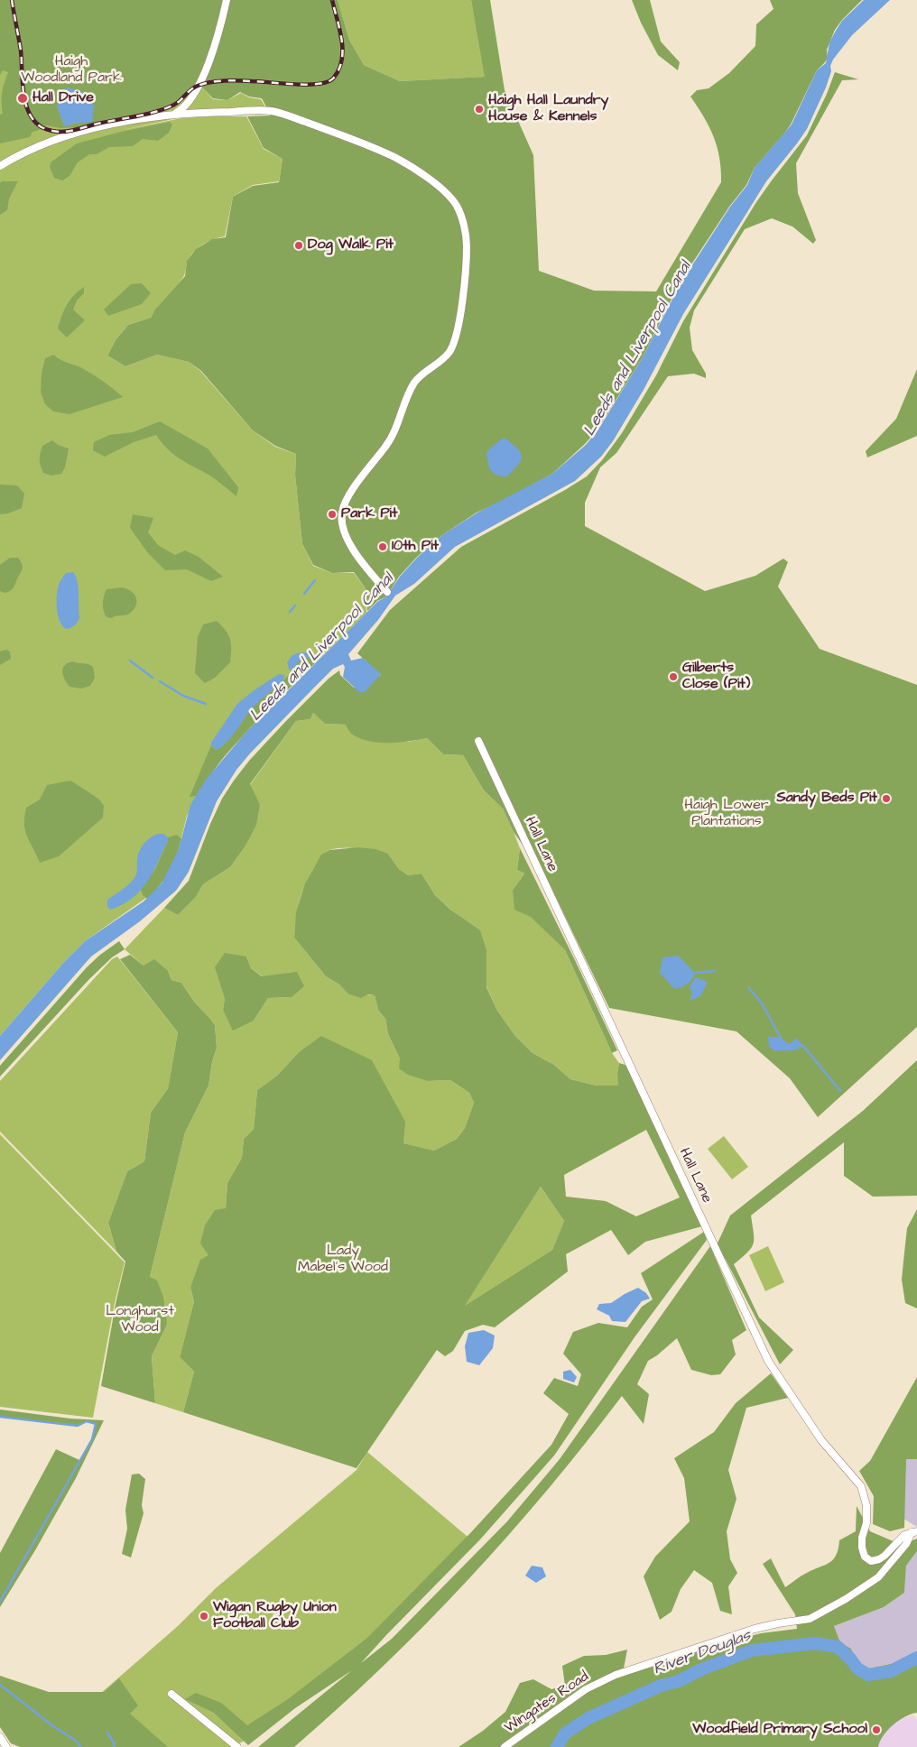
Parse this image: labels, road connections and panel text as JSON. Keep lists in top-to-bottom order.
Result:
{
  "streets": {
    "street": ["Hall Lane", "Wingates Road"]
  },
  "crossings": [
    ["Hall Lane", "Wingates Road"]
  ],
  "water": ["Leeds and Liverpool Canal", "River Douglas"],
  "parks": [
    "Haigh Woodland Park",
    "Haigh Lower Plantations",
    "Lady Mabel's Wood",
    "Longhurst Wood"
  ],
  "places": [
    "Hall Drive",
    "Haigh Hall Laundry House & Kennels",
    "Dog Walk Pit",
    "Park Pit",
    "10th Pit",
    "Gilberts Close (Pit)",
    "Sandy Beds Pit",
    "Wigan Rugby Union Football Club",
    "Woodfield Primary School"
  ]
}
